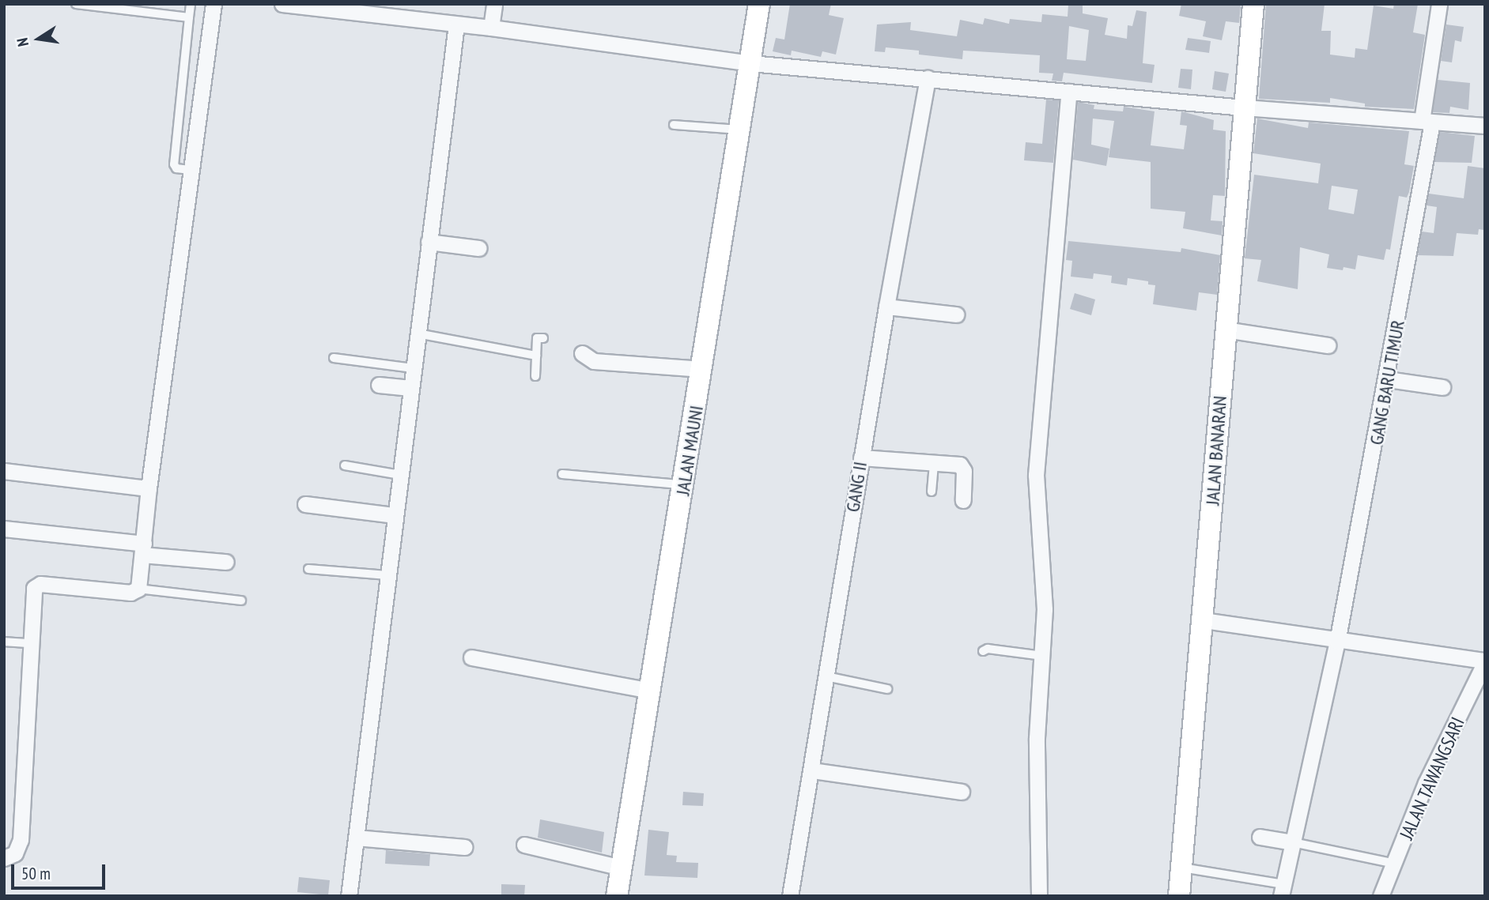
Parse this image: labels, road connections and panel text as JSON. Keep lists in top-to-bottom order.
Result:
{
  "streets": {
    "main road": ["JALAN MAUNI", "JALAN BANARAN"],
    "street": ["GANG BARU TIMUR", "GANG II", "JALAN TAWANGSARI"]
  },
  "scale_bar": "50 m",
  "north": "left"
}
